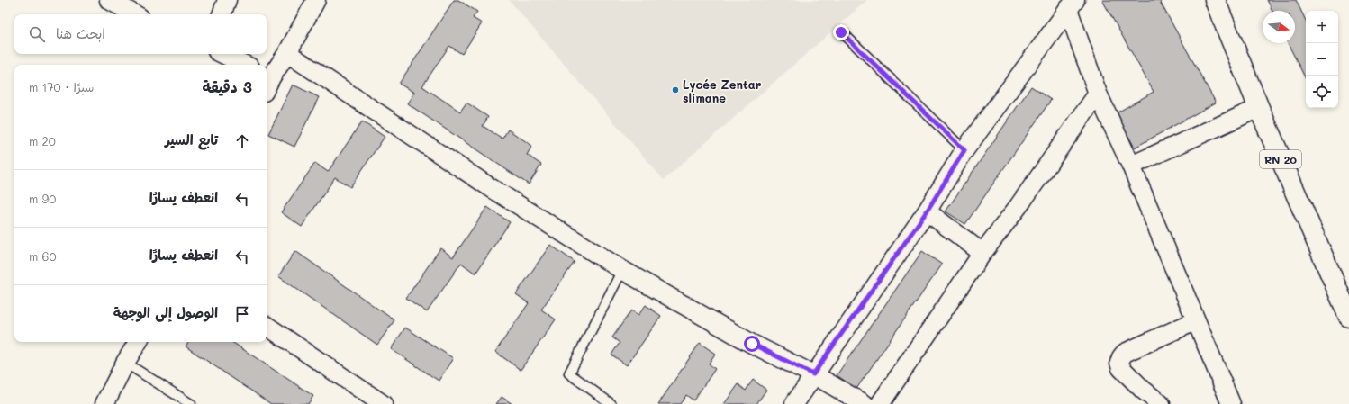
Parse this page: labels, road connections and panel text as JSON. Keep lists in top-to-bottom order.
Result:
{
  "streets": {
    "main road": ["RN 20"]
  },
  "places": ["Lycée Zentar slimane"],
  "north": "right",
  "page": {
    "map_buttons": ["+", "−"],
    "search": "ابحث هنا",
    "heading": ["3 دقيقة", "سيرًا · 170 m"],
    "list": [
      ["تابع السير", "20 m"],
      ["انعطف يسارًا", "90 m"],
      ["انعطف يسارًا", "60 m"],
      "الوصول إلى الوجهة"
    ]
  }
}
